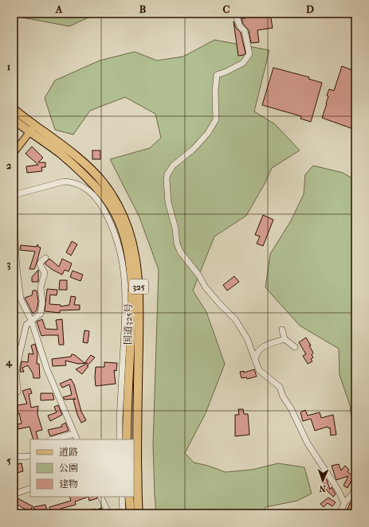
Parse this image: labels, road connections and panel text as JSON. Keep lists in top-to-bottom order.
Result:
{
  "streets": {
    "highway": ["325", "国道325号"]
  },
  "legend": ["道路", "公園", "建物"],
  "north": "bottom",
  "grid": {
    "columns": [
      "A",
      "B",
      "C",
      "D"
    ],
    "rows": [
      "1",
      "2",
      "3",
      "4",
      "5"
    ]
  }
}
